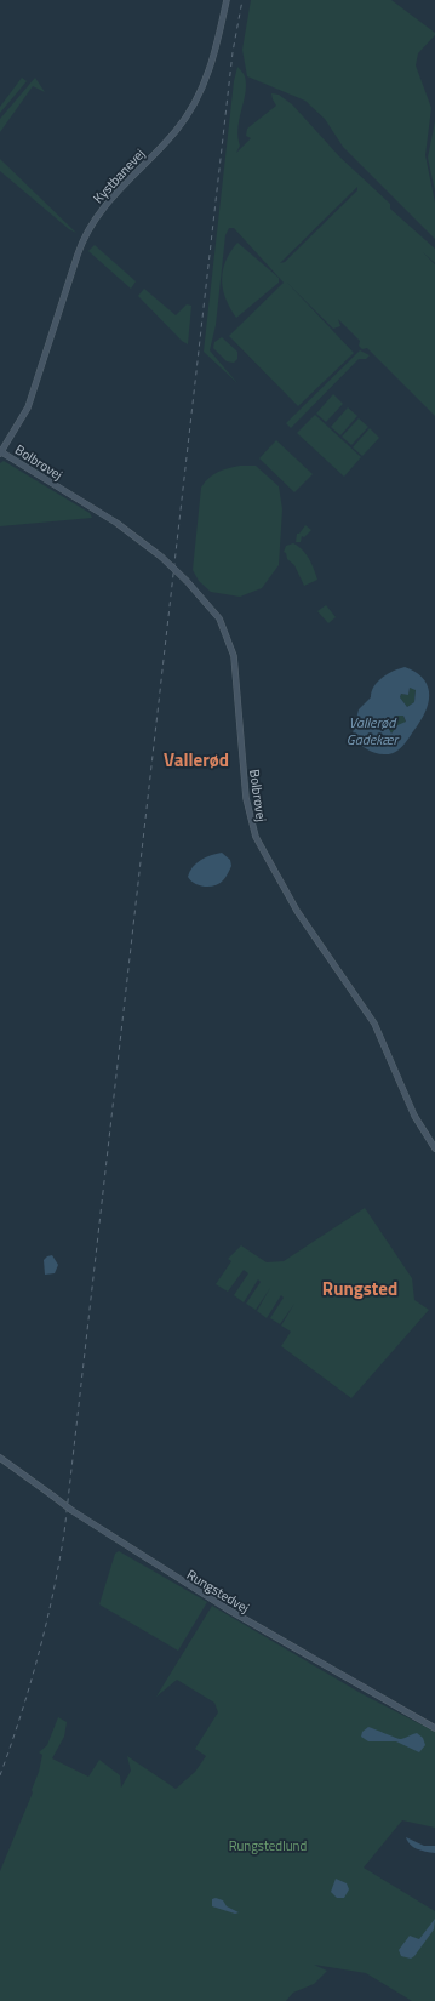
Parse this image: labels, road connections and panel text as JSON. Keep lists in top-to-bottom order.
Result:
{
  "streets": {
    "street": ["Kystbanevej", "Bolbrovej", "Rungstedvej"]
  },
  "crossings": [
    ["Kystbanevej", "Bolbrovej"]
  ],
  "districts": ["Vallerød", "Rungsted"],
  "water": ["Vallerød Gadekær"],
  "parks": ["Rungstedlund"]
}
